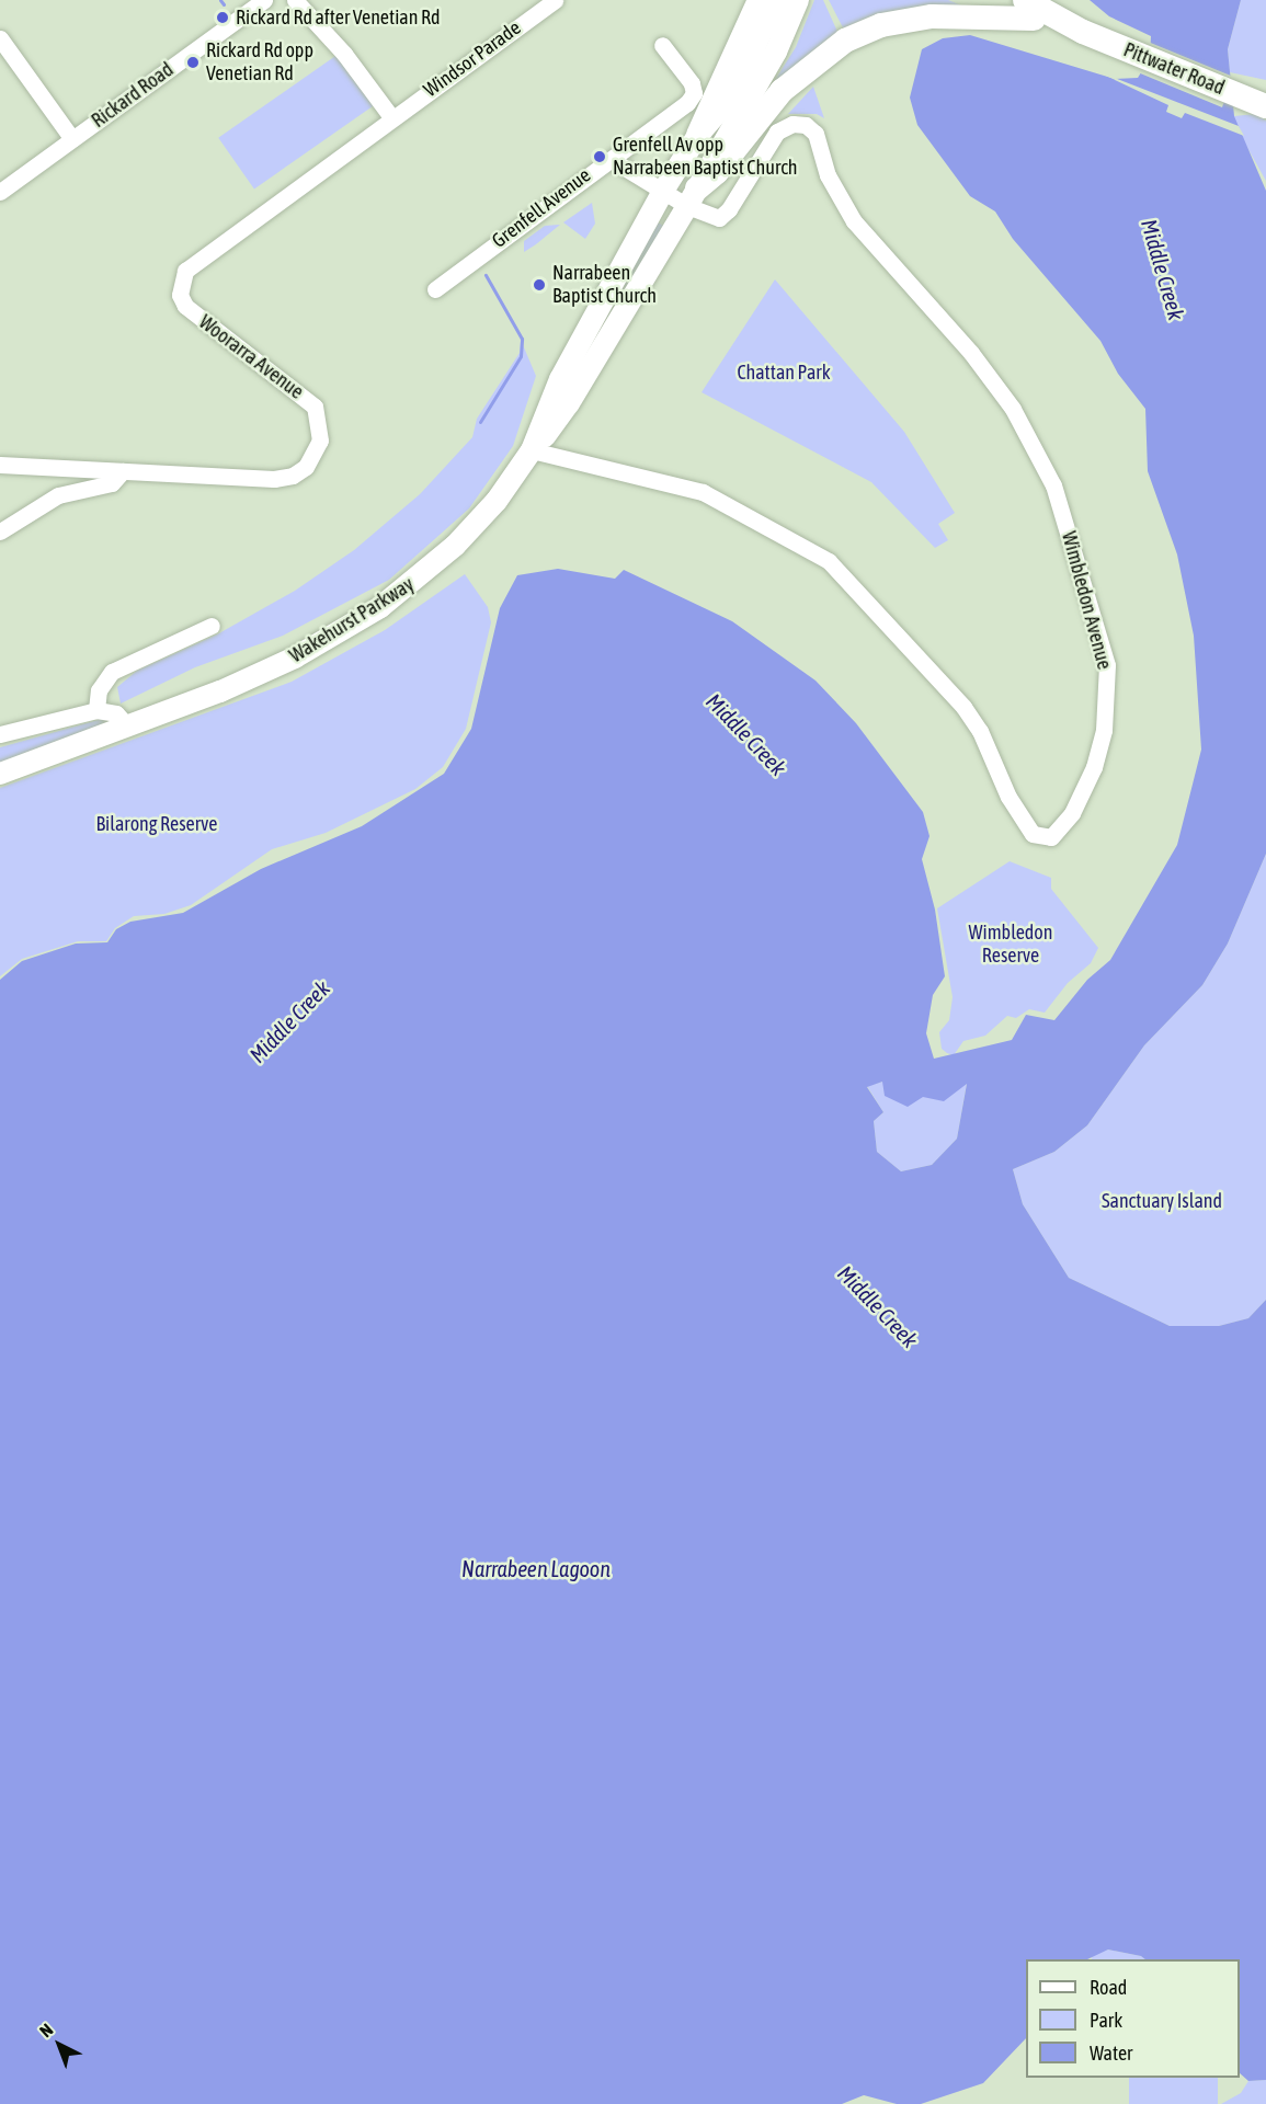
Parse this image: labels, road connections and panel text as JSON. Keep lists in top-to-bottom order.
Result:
{
  "streets": {
    "highway": ["Pittwater Road"],
    "main road": ["Wakehurst Parkway"],
    "street": [
      "Windsor Parade",
      "Rickard Road",
      "Grenfell Avenue",
      "Woorarra Avenue",
      "Wimbledon Avenue"
    ]
  },
  "crossings": [
    ["Windsor Parade", "Woorarra Avenue"],
    ["Grenfell Avenue", "Wimbledon Avenue"],
    ["Wimbledon Avenue", "Wakehurst Parkway"]
  ],
  "water": ["Middle Creek", "Narrabeen Lagoon"],
  "parks": [
    "Chattan Park",
    "Bilarong Reserve",
    "Wimbledon Reserve",
    "Sanctuary Island"
  ],
  "places": [
    "Rickard Rd after Venetian Rd",
    "Rickard Rd opp Venetian Rd",
    "Grenfell Av opp Narrabeen Baptist Church",
    "Narrabeen Baptist Church"
  ],
  "legend": ["Road", "Park", "Water"],
  "north": "top left"
}
